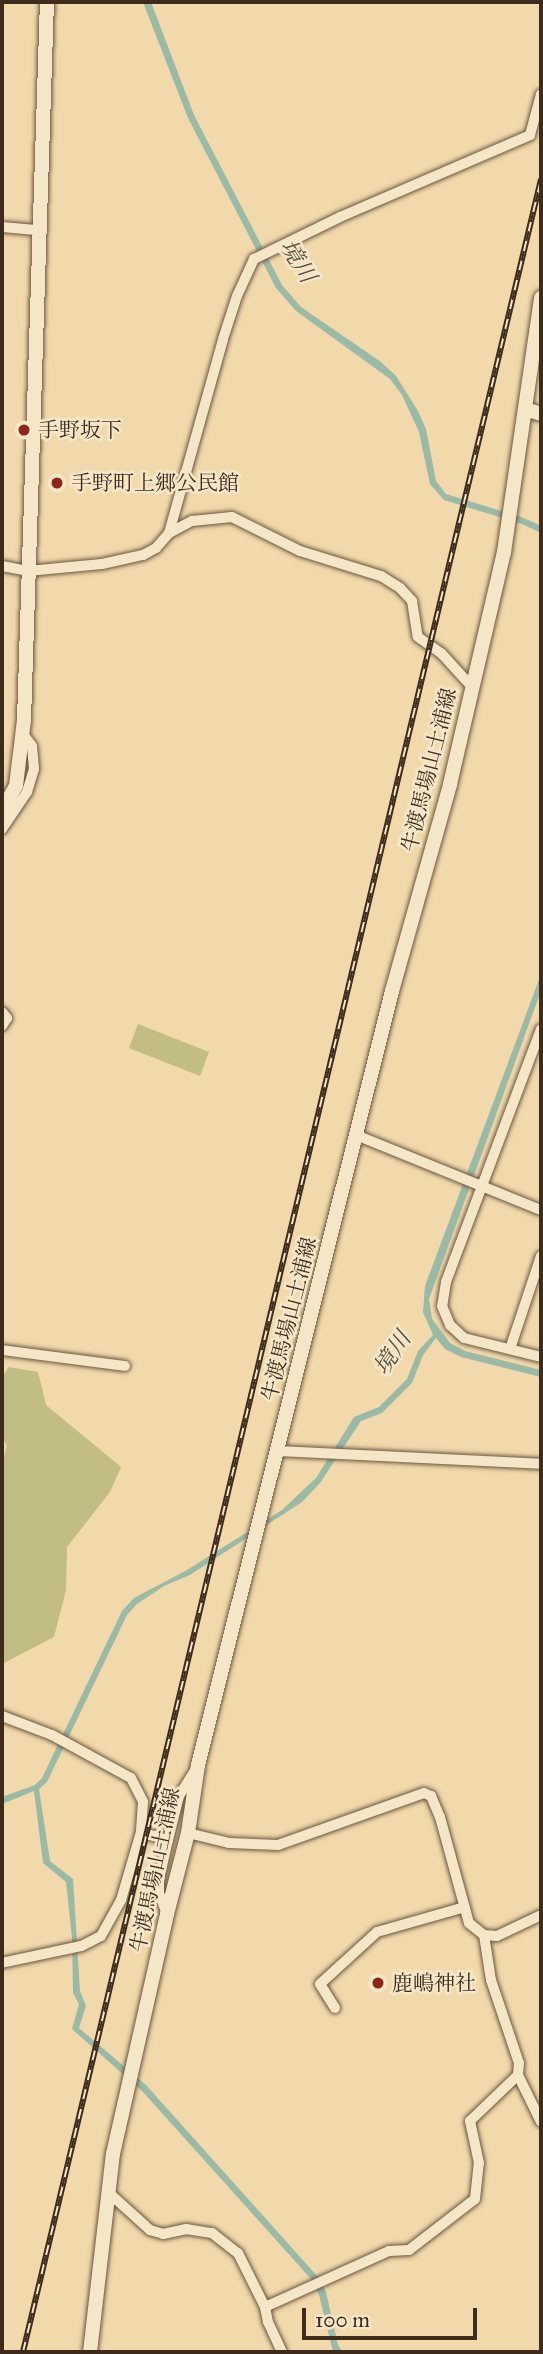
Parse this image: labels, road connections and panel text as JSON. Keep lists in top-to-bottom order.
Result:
{
  "streets": {
    "main road": ["牛渡馬場山土浦線"]
  },
  "water": ["境川"],
  "places": ["手野坂下", "手野町上郷公民館", "鹿嶋神社"],
  "scale_bar": "100 m"
}
